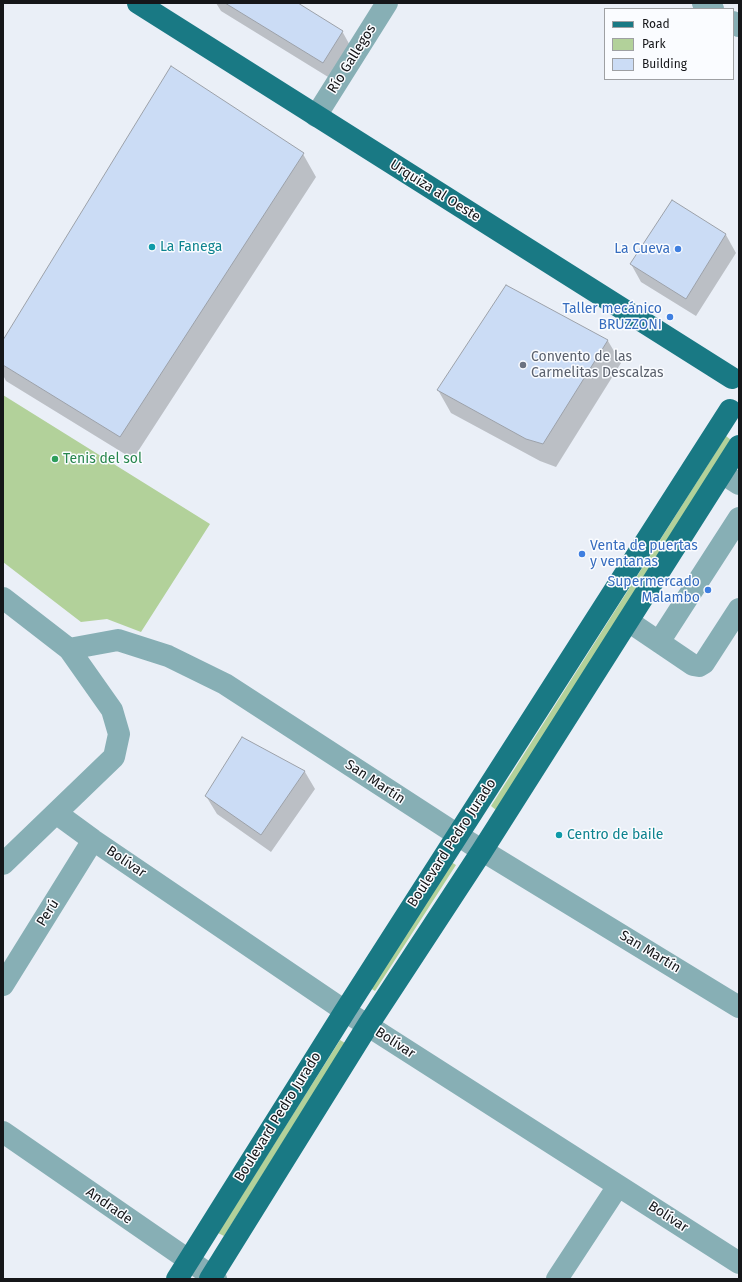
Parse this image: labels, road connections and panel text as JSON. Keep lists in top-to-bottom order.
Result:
{
  "streets": {
    "main road": ["Urquiza al Oeste", "Boulevard Pedro Jurado"],
    "street": [
      "Río Gallegos",
      "San Martín",
      "Bolívar",
      "Perú",
      "Andrade"
    ]
  },
  "crossings": [
    ["Río Gallegos", "Urquiza al Oeste"],
    ["San Martín", "Boulevard Pedro Jurado"],
    ["Boulevard Pedro Jurado", "Bolívar"],
    ["Boulevard Pedro Jurado", "Andrade"],
    ["Bolívar", "Perú"]
  ],
  "places": [
    "La Fanega",
    "La Cueva",
    "Taller mecánico BRUZZONI",
    "Convento de las Carmelitas Descalzas",
    "Tenis del sol",
    "Venta de puertas y ventanas",
    "Supermercado Malambo",
    "Centro de baile"
  ],
  "legend": ["Road", "Park", "Building"]
}
